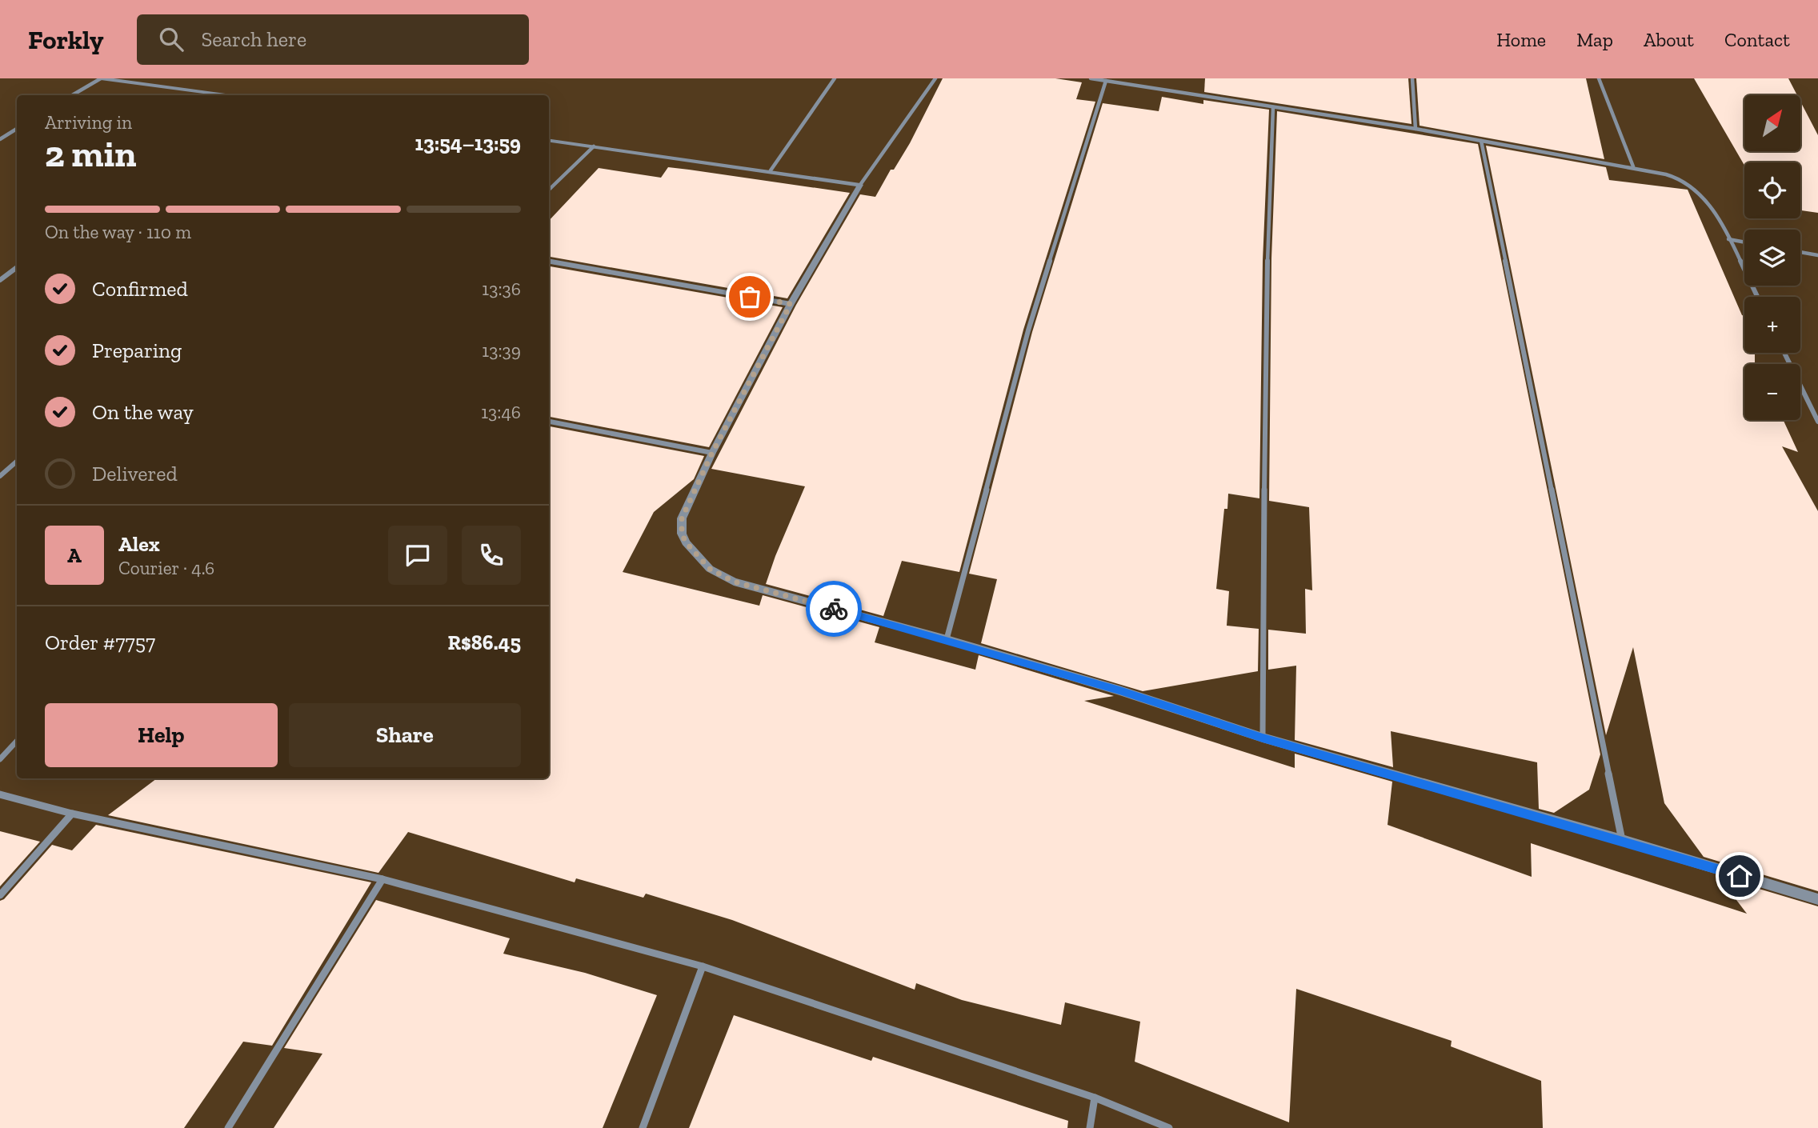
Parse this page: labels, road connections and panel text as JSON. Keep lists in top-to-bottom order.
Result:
{
  "north": "top right",
  "page": {
    "header": "Forkly",
    "search": "Search here",
    "nav": [
      "Home",
      "Map",
      "About",
      "Contact"
    ],
    "map_buttons": ["+", "−"],
    "heading": ["2 min", "Arriving in", "13:54–13:59"],
    "panel": [
      "Alex",
      "Courier · 4.6",
      "Order #7757",
      "R$86.45"
    ],
    "bar": "On the way · 110 m",
    "list": [
      ["Confirmed", "13:36"],
      ["Preparing", "13:39"],
      ["On the way", "13:46"],
      "Delivered"
    ],
    "round": "A",
    "buttons": ["Help", "Share"]
  }
}
